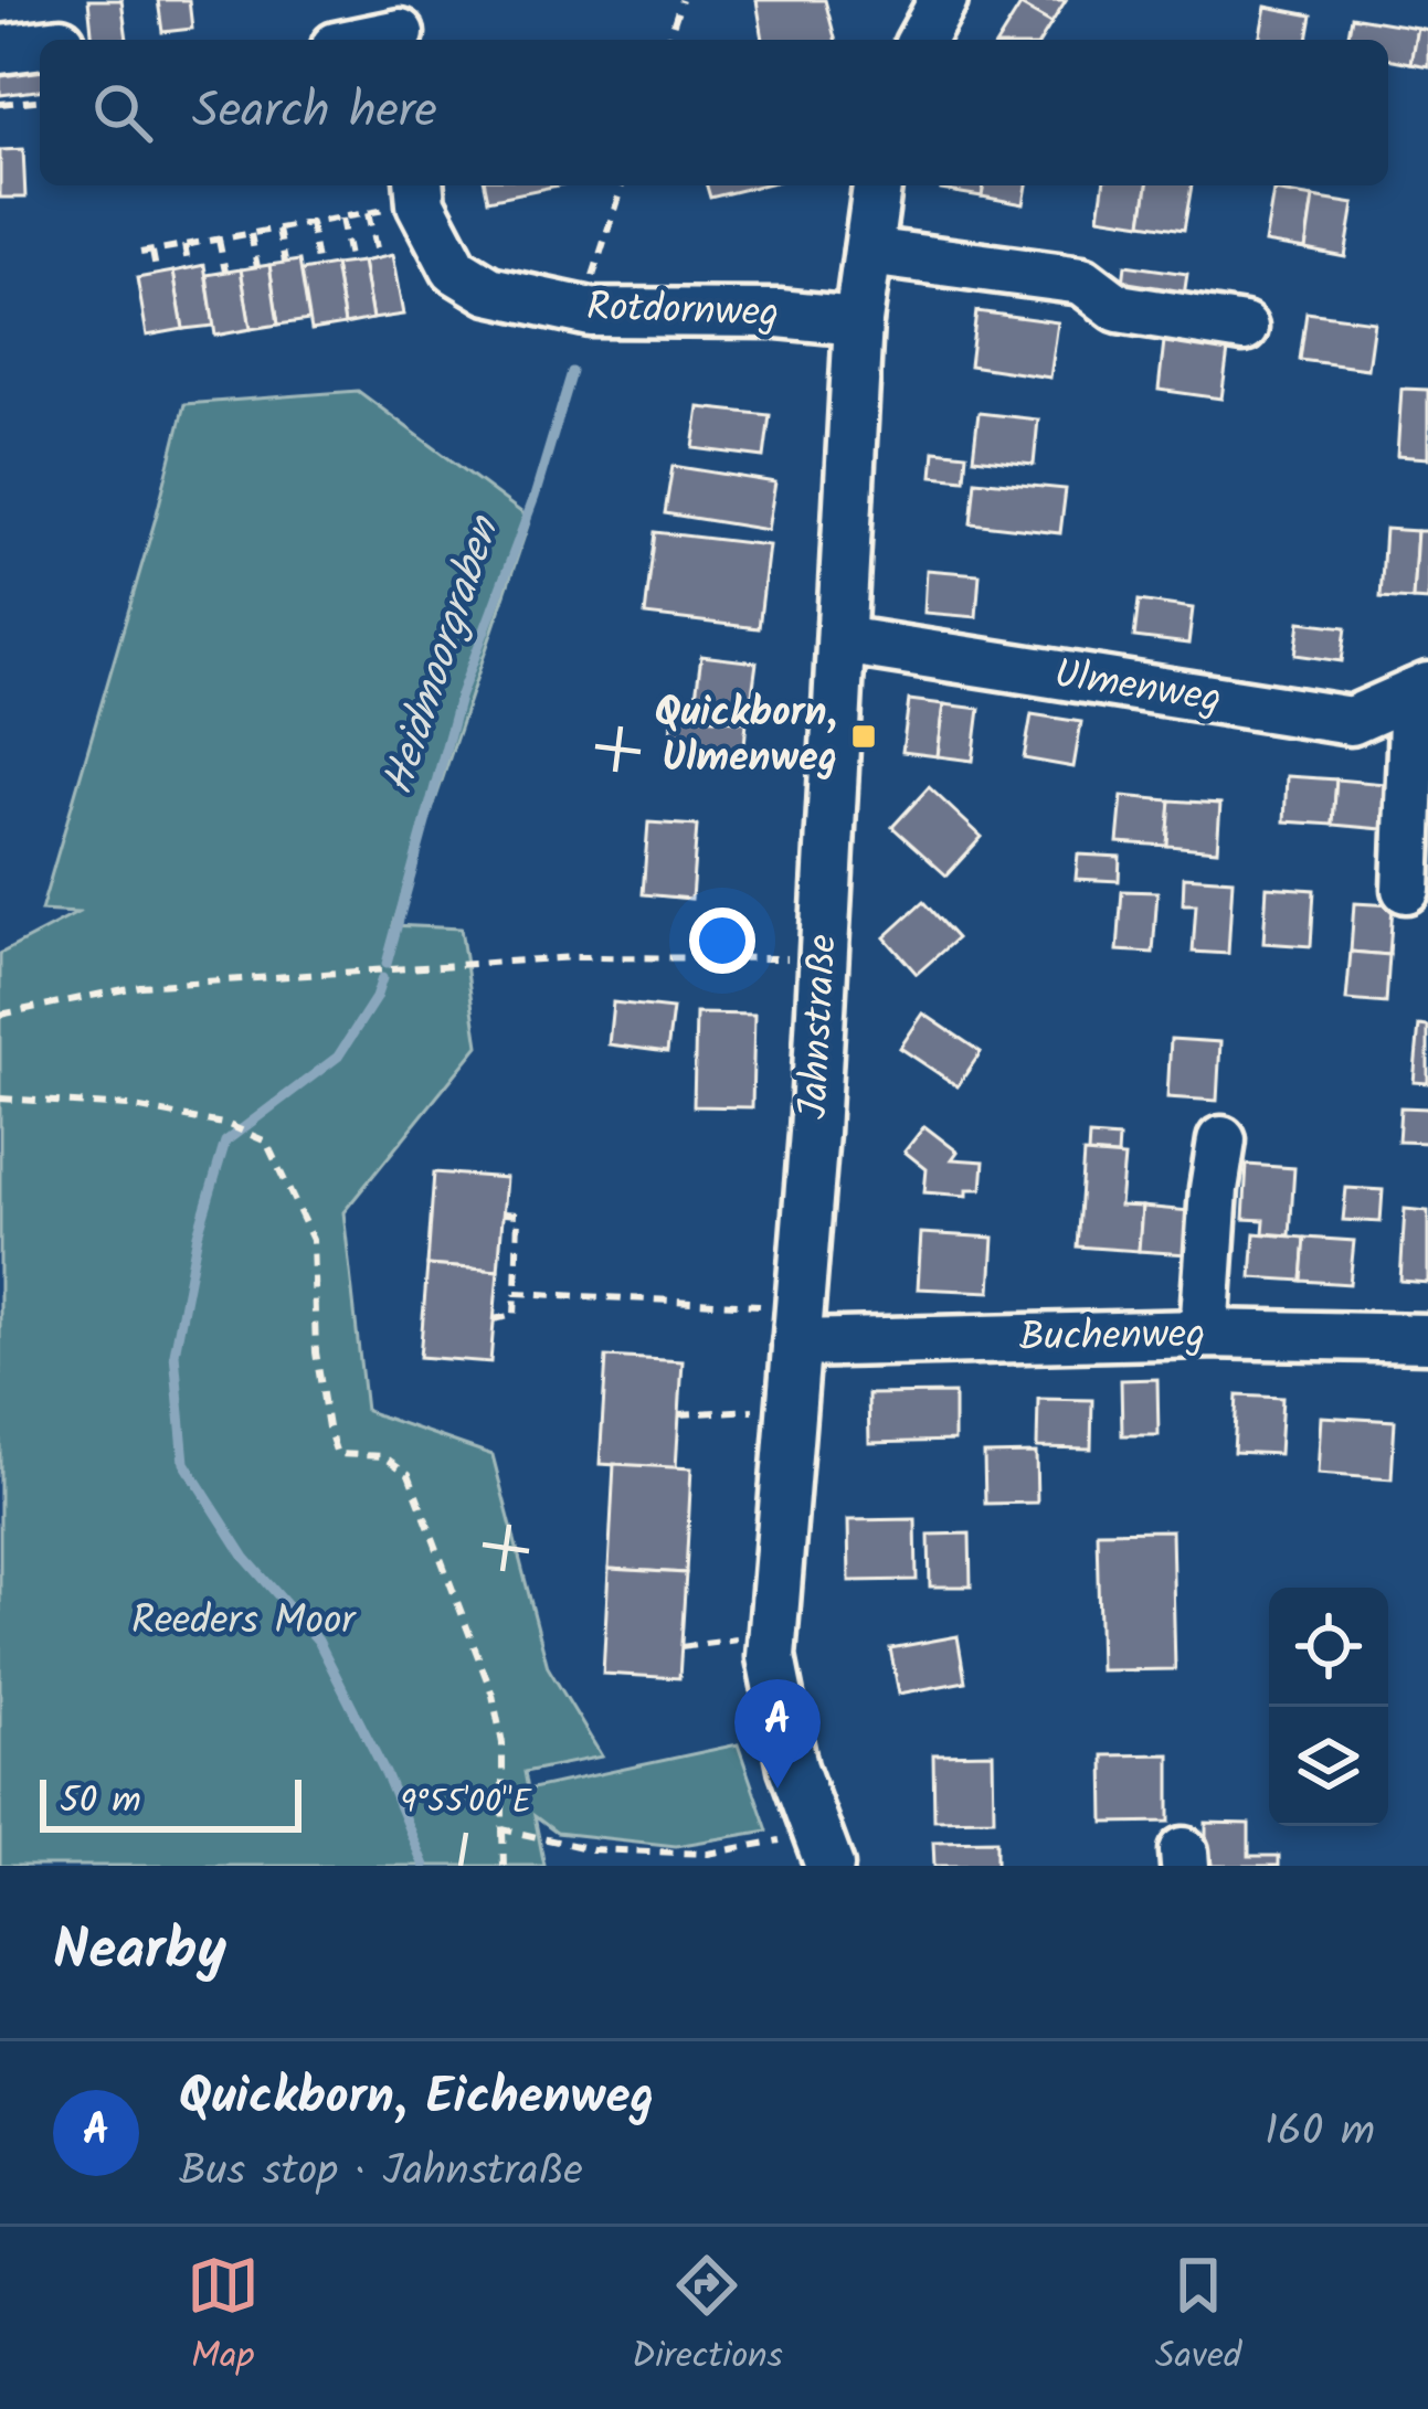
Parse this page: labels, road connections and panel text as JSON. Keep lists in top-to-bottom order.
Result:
{
  "streets": {
    "street": [
      "Rotdornweg",
      "Ulmenweg",
      "Jahnstraße",
      "Buchenweg"
    ]
  },
  "crossings": [
    ["Rotdornweg", "Jahnstraße"],
    ["Ulmenweg", "Jahnstraße"],
    ["Jahnstraße", "Buchenweg"]
  ],
  "water": ["Heidmoorgraben"],
  "parks": ["Reeders Moor"],
  "places": {
    "transit": ["Quickborn, Ulmenweg"]
  },
  "scale_bar": "50 m",
  "page": {
    "search": "Search here",
    "pins": "A",
    "scale": "50 m",
    "heading": "Nearby",
    "list": [
      {
        "mark": "A",
        "name": "Quickborn, Eichenweg",
        "note": "Bus stop · Jahnstraße",
        "value": "160 m"
      }
    ],
    "nav": ["Map", "Directions", "Saved"]
  },
  "coordinates": ["9°55'00\"E"]
}
